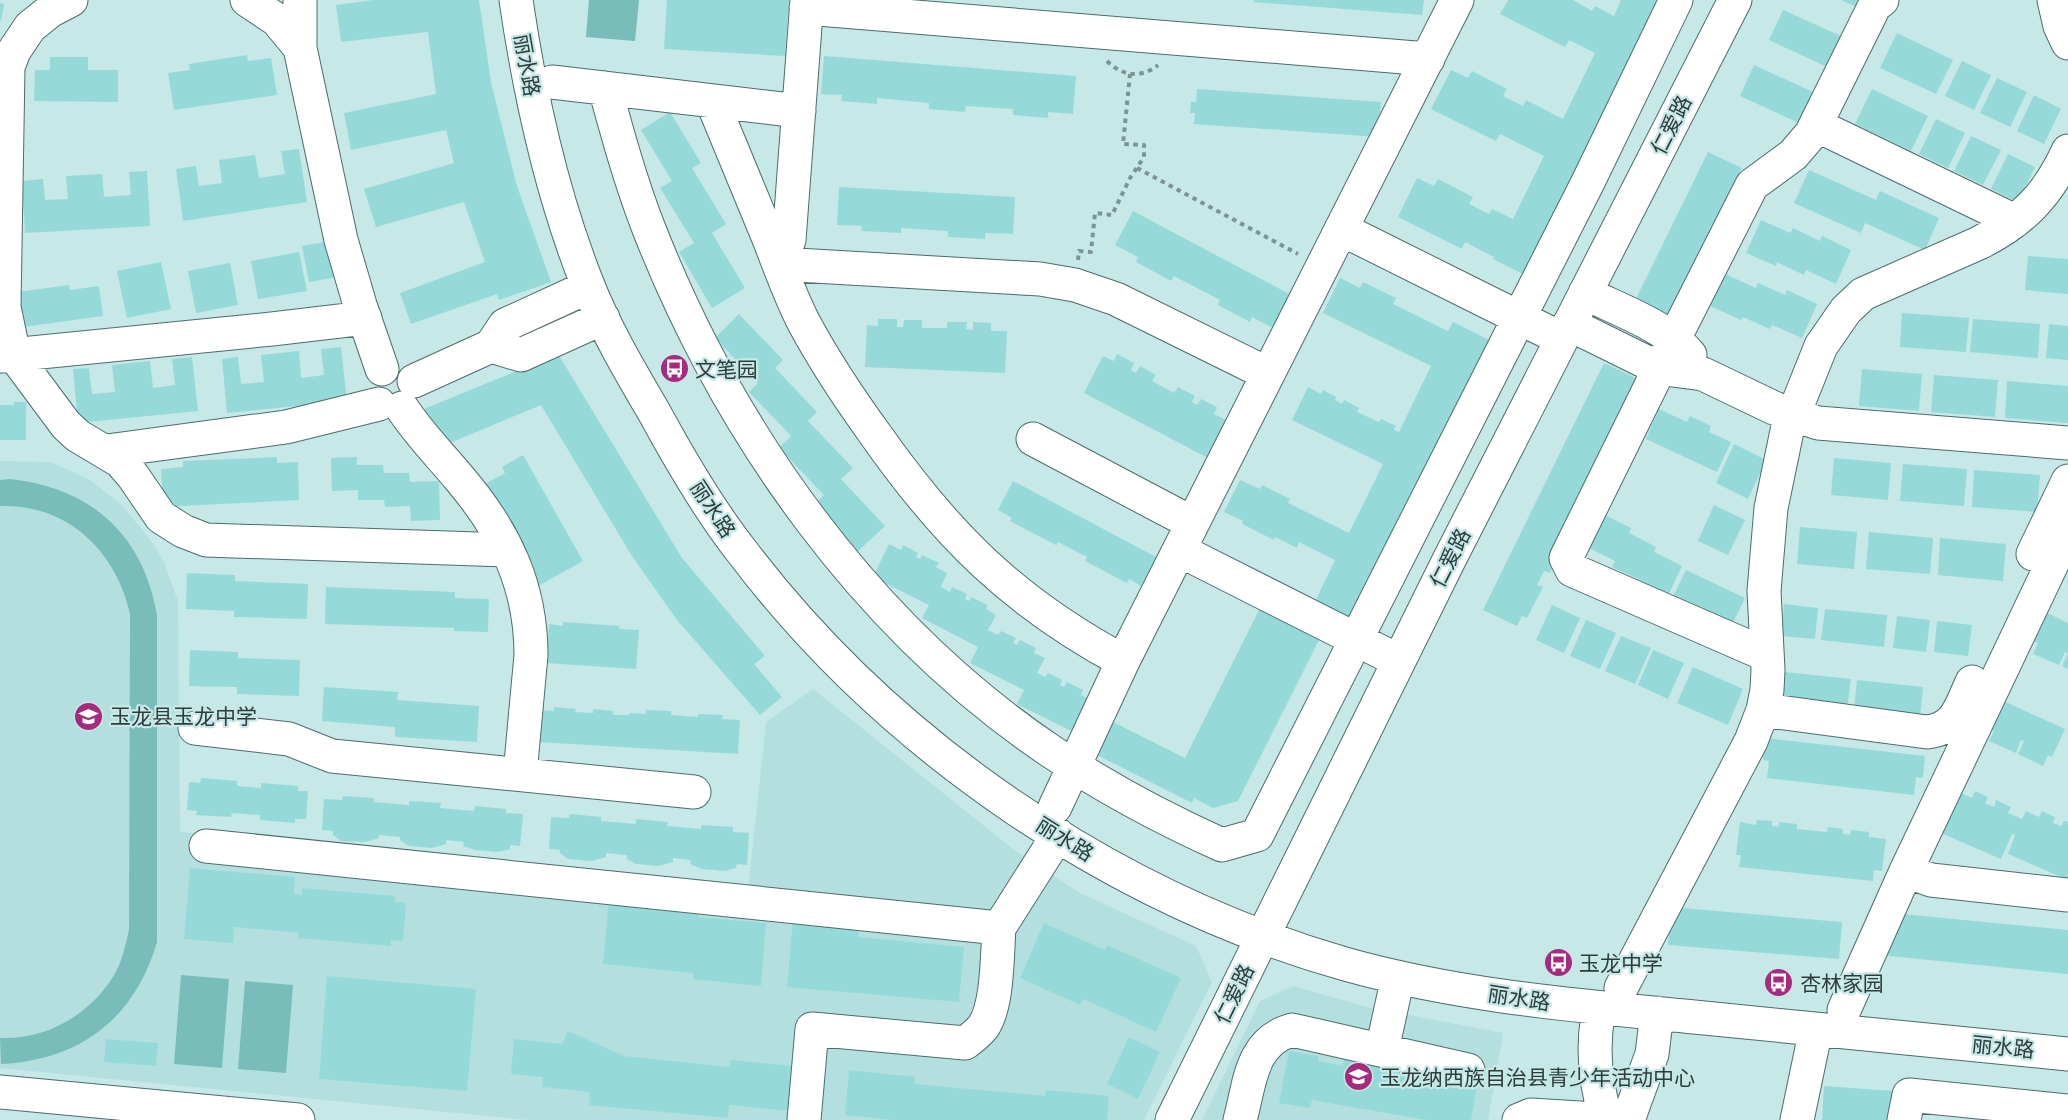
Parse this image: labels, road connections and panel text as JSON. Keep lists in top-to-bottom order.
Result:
{
  "streets": {
    "street": ["丽水路", "仁爱路"]
  },
  "crossings": [
    ["丽水路", "仁爱路"]
  ],
  "places": {
    "bus stop": ["文笔园", "玉龙中学", "杏林家园"],
    "school or university": ["玉龙县玉龙中学", "玉龙纳西族自治县青少年活动中心"]
  }
}
